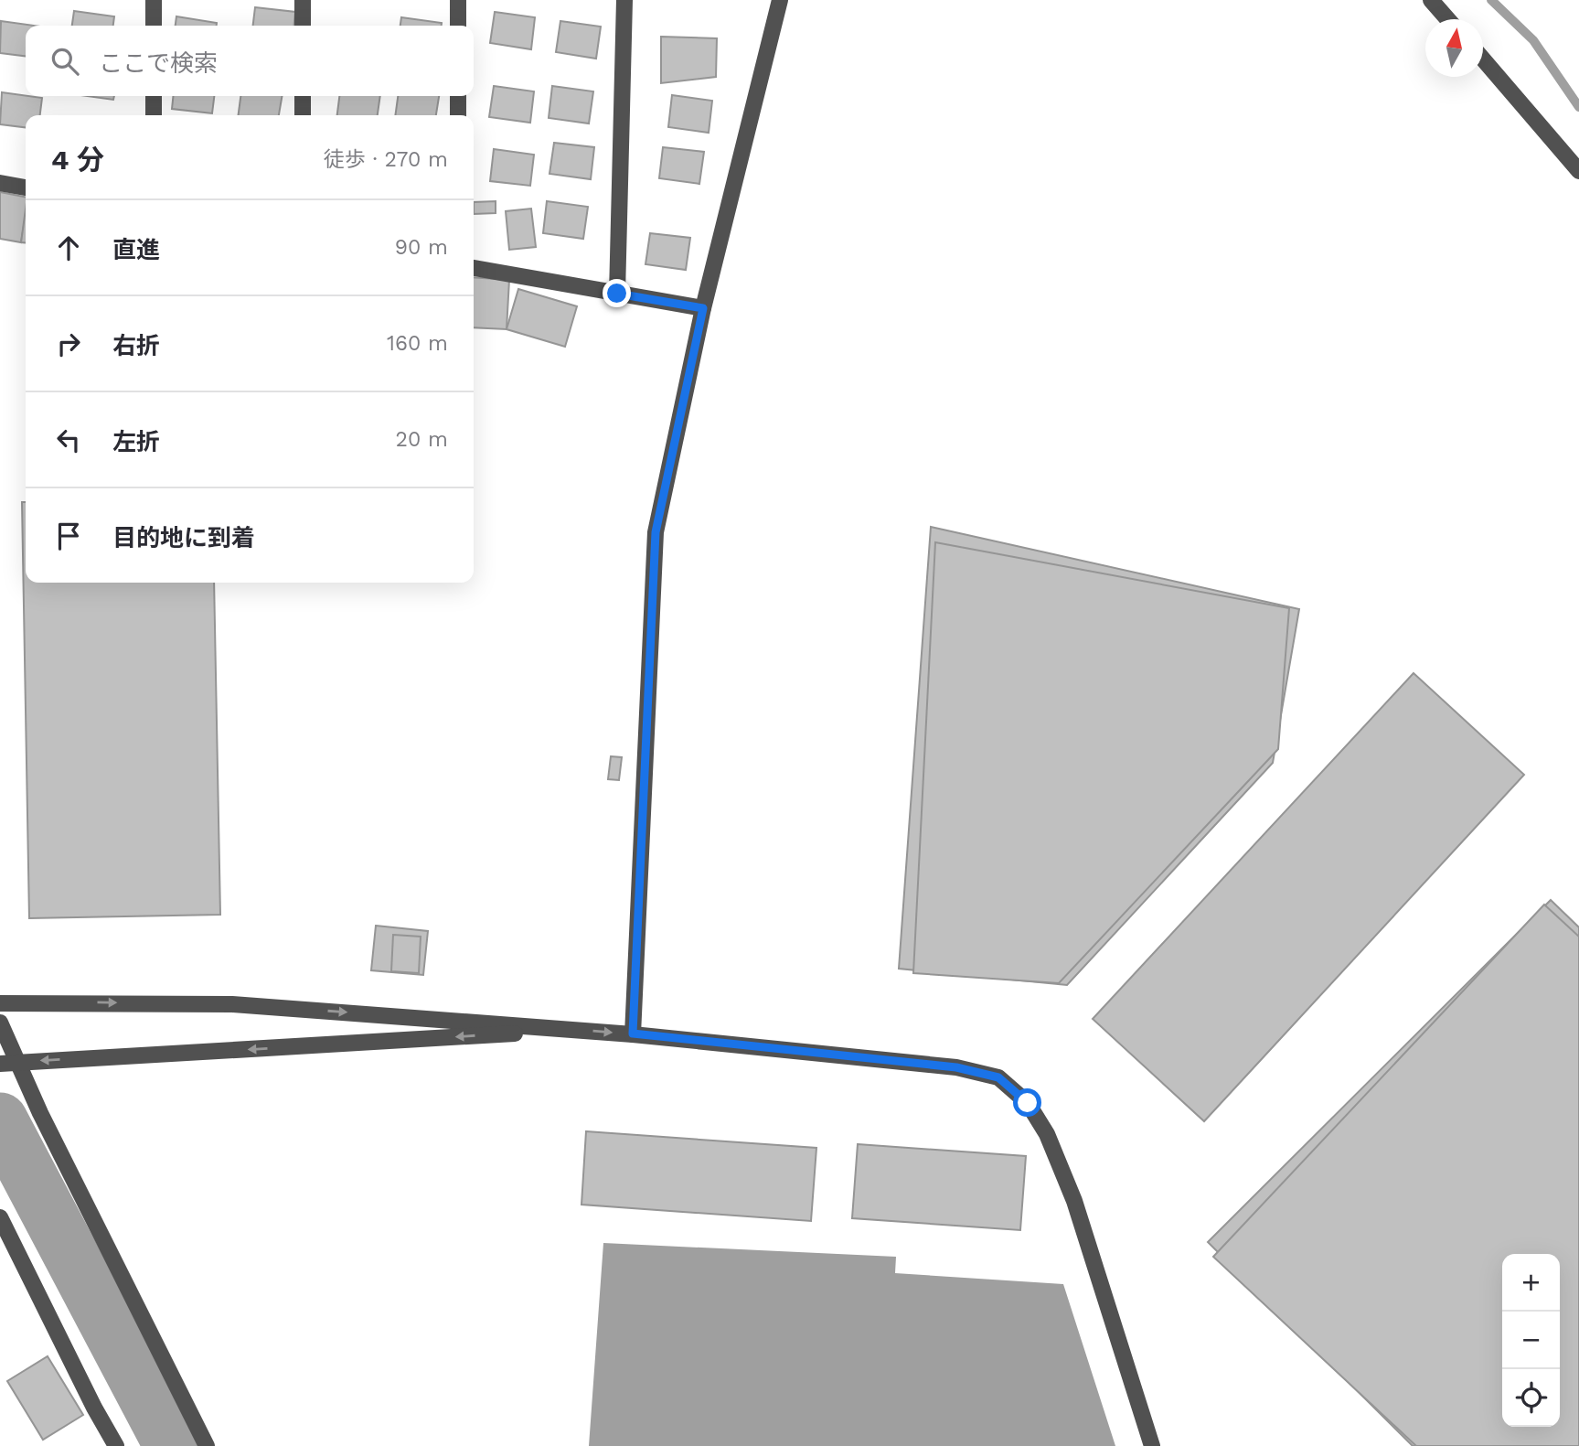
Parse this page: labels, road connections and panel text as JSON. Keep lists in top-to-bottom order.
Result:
{
  "north": "top",
  "page": {
    "search": "ここで検索",
    "heading": ["4 分", "徒歩 · 270 m"],
    "list": [
      ["直進", "90 m"],
      ["右折", "160 m"],
      ["左折", "20 m"],
      "目的地に到着"
    ],
    "map_buttons": ["+", "−"]
  }
}
